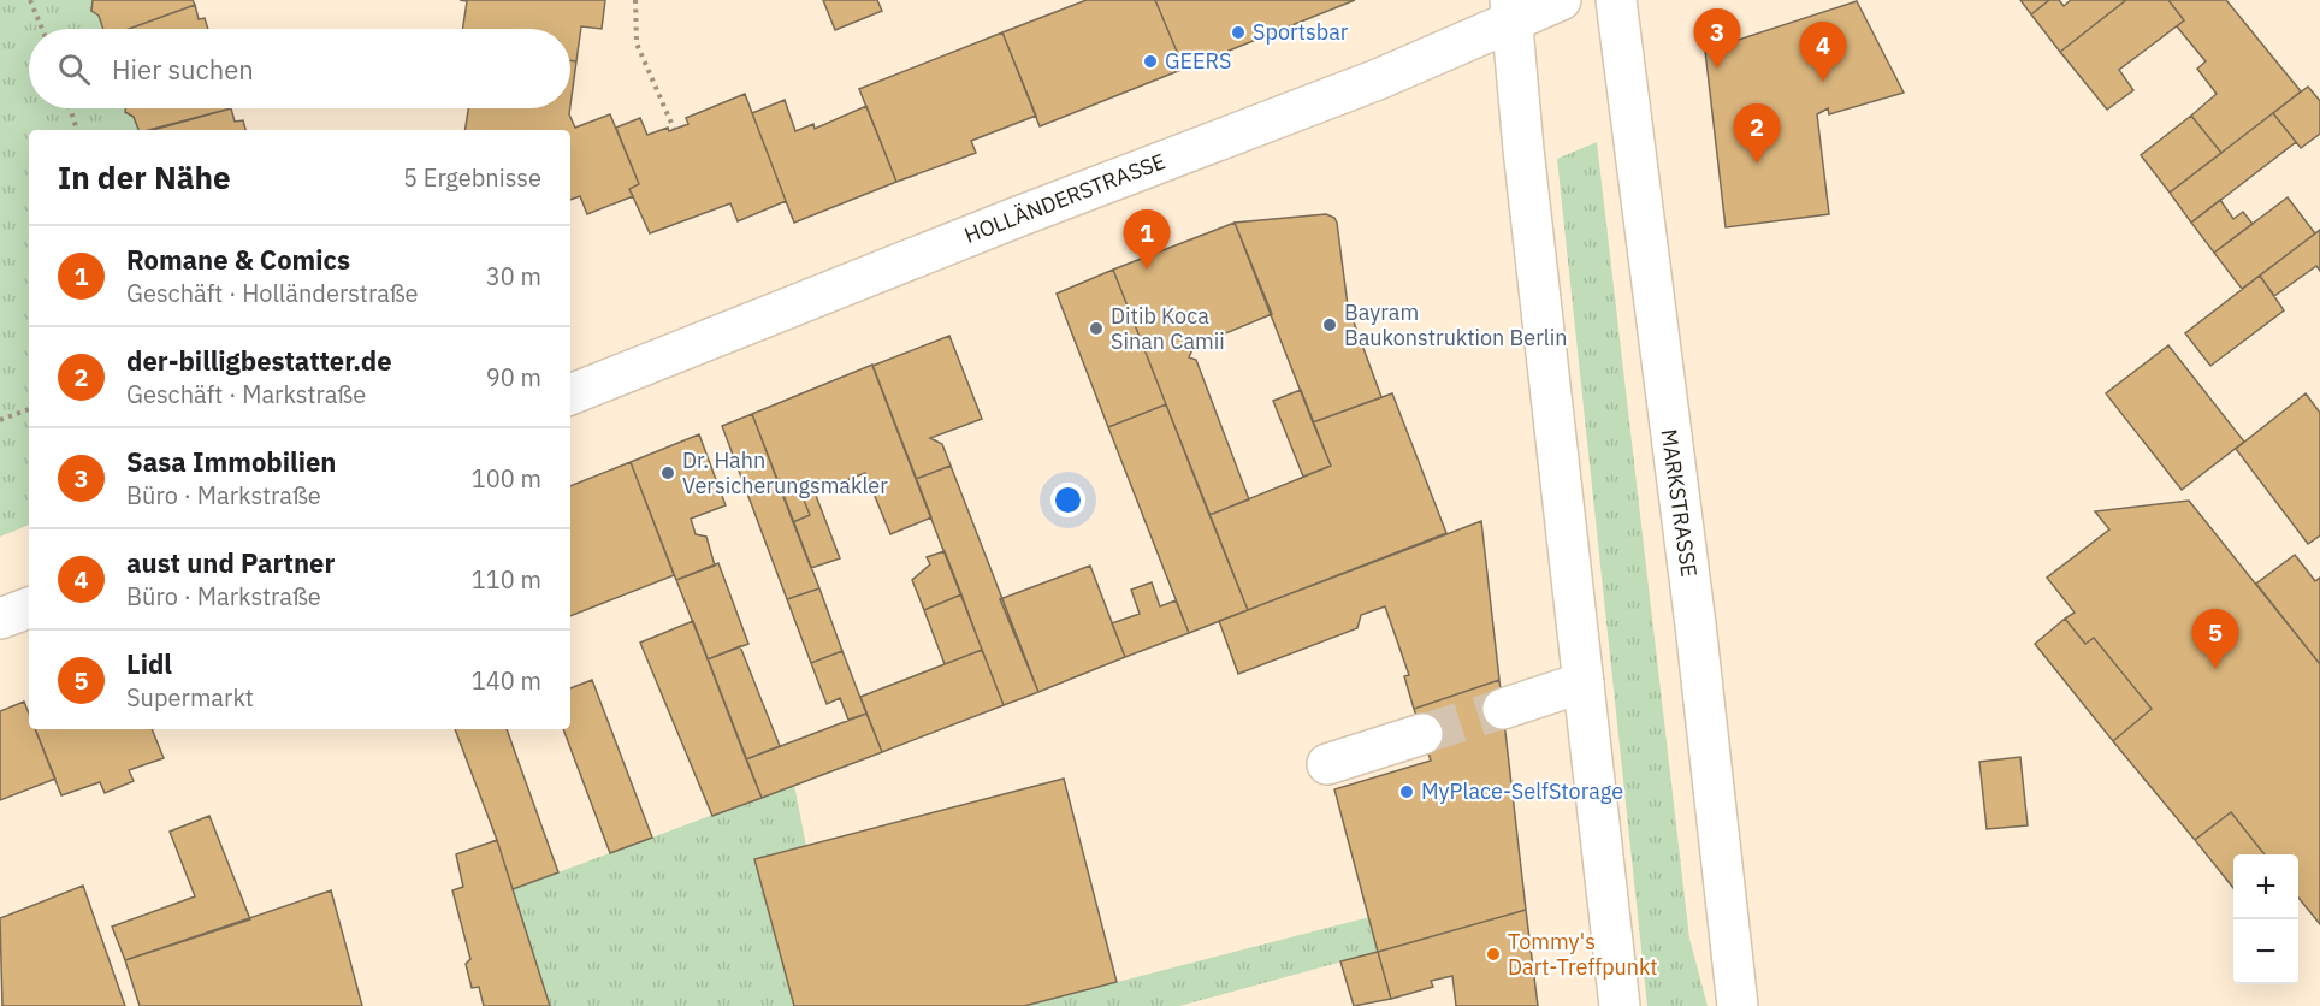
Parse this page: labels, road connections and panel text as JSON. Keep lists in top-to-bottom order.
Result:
{
  "streets": {
    "main road": ["HOLLÄNDERSTRASSE", "MARKSTRASSE"]
  },
  "places": [
    "Sportsbar",
    "GEERS",
    "Bayram Baukonstruktion Berlin",
    "Ditib Koca Sinan Camii",
    "Dr. Hahn Versicherungsmakler",
    "MyPlace-SelfStorage",
    "Tommy's Dart-Treffpunkt"
  ],
  "page": {
    "pins": [
      "3",
      "4",
      "2",
      "1",
      "5"
    ],
    "search": "Hier suchen",
    "heading": ["In der Nähe", "5 Ergebnisse"],
    "list": [
      {
        "mark": "1",
        "name": "Romane & Comics",
        "note": "Geschäft · Holländerstraße",
        "value": "30 m"
      },
      {
        "mark": "2",
        "name": "der-billigbestatter.de",
        "note": "Geschäft · Markstraße",
        "value": "90 m"
      },
      {
        "mark": "3",
        "name": "Sasa Immobilien",
        "note": "Büro · Markstraße",
        "value": "100 m"
      },
      {
        "mark": "4",
        "name": "aust und Partner",
        "note": "Büro · Markstraße",
        "value": "110 m"
      },
      {
        "mark": "5",
        "name": "Lidl",
        "note": "Supermarkt",
        "value": "140 m"
      }
    ],
    "map_buttons": ["+", "−"]
  }
}
